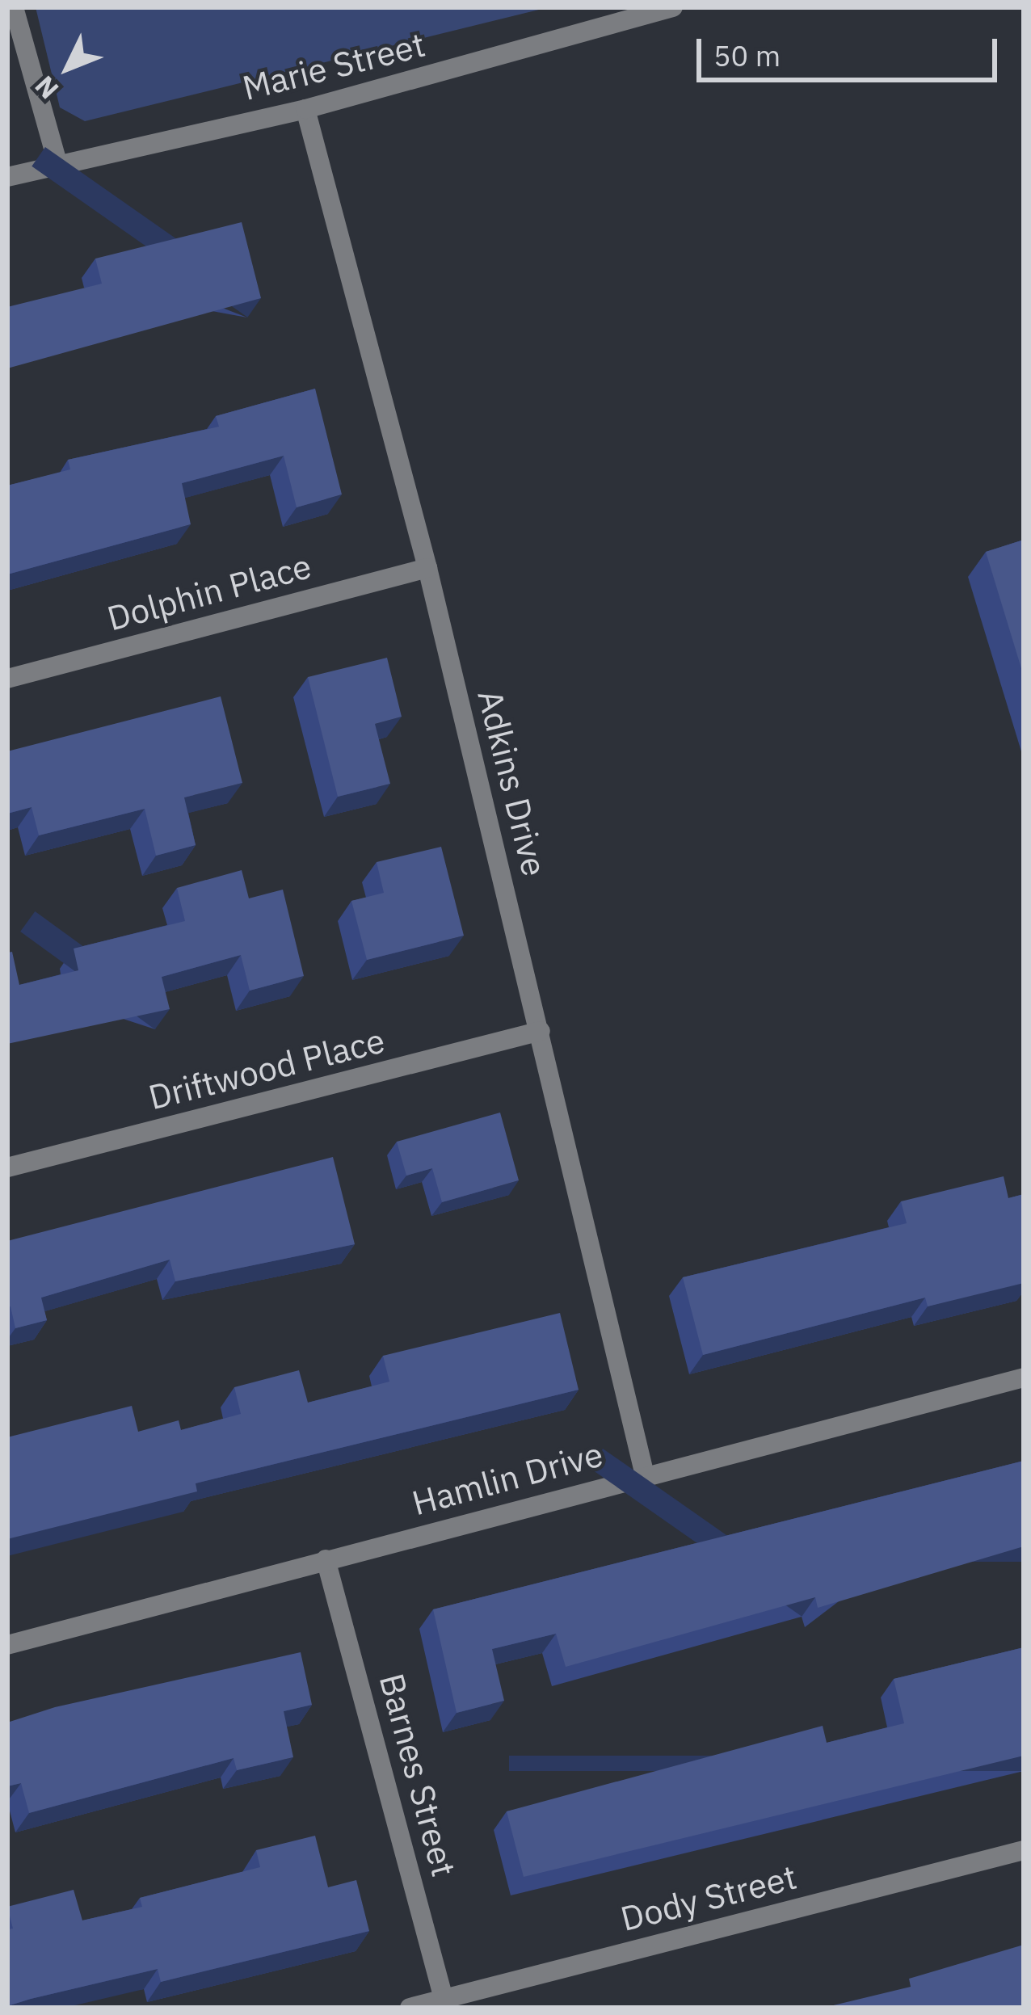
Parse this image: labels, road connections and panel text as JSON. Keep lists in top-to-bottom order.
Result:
{
  "streets": {
    "street": [
      "Marie Street",
      "Dolphin Place",
      "Adkins Drive",
      "Driftwood Place",
      "Hamlin Drive",
      "Barnes Street",
      "Dody Street"
    ]
  },
  "crossings": [
    ["Marie Street", "Adkins Drive"],
    ["Dolphin Place", "Adkins Drive"],
    ["Adkins Drive", "Driftwood Place"],
    ["Adkins Drive", "Hamlin Drive"],
    ["Hamlin Drive", "Barnes Street"],
    ["Barnes Street", "Dody Street"]
  ],
  "scale_bar": "50 m",
  "north": "bottom left"
}
